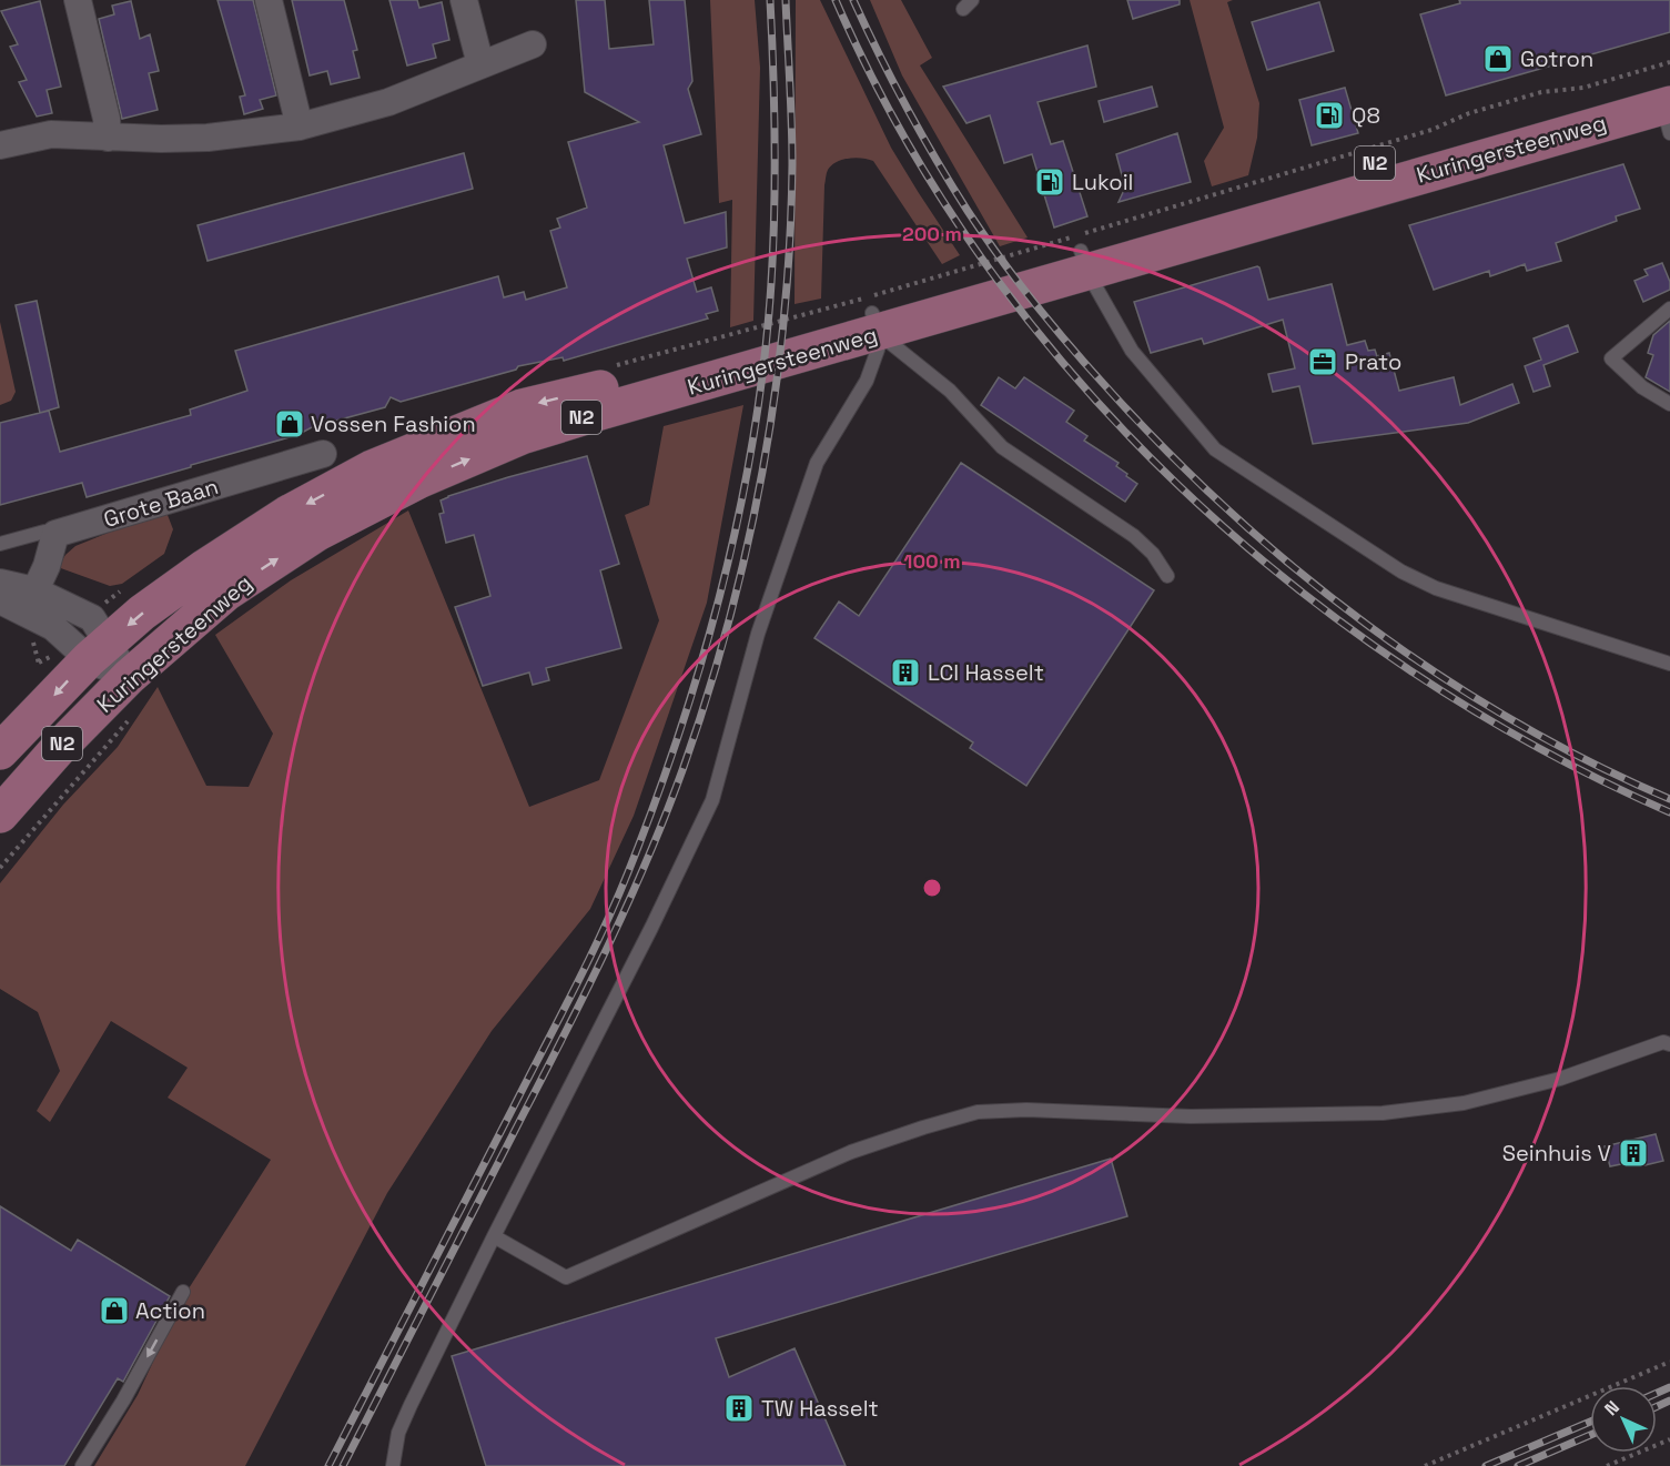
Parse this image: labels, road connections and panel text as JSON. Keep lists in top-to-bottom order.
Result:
{
  "streets": {
    "main road": ["Kuringersteenweg", "N2"],
    "street": ["Grote Baan"]
  },
  "places": {
    "shop": ["Gotron", "Vossen Fashion", "Action"],
    "fuel station": ["Q8", "Lukoil"],
    "office": ["Prato"],
    "building": ["LCI Hasselt", "Seinhuis V", "TW Hasselt"]
  },
  "north": "top left",
  "rings": ["200 m", "100 m"]
}
